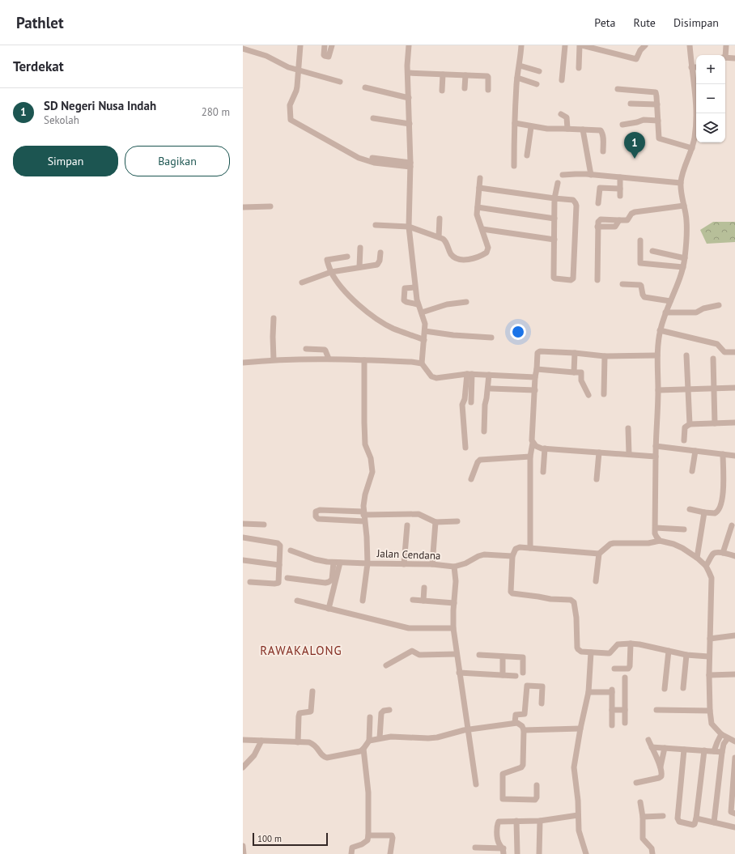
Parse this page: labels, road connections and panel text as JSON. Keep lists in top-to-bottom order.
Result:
{
  "streets": {
    "street": ["Jalan Cendana"]
  },
  "districts": ["RAWAKALONG"],
  "scale_bar": "100 m",
  "page": {
    "header": "Pathlet",
    "nav": ["Peta", "Rute", "Disimpan"],
    "heading": "Terdekat",
    "map_buttons": ["+", "−"],
    "list": [
      {
        "mark": "1",
        "name": "SD Negeri Nusa Indah",
        "note": "Sekolah",
        "value": "280 m"
      }
    ],
    "pins": "1",
    "buttons": ["Simpan", "Bagikan"],
    "scale": "100 m"
  }
}
